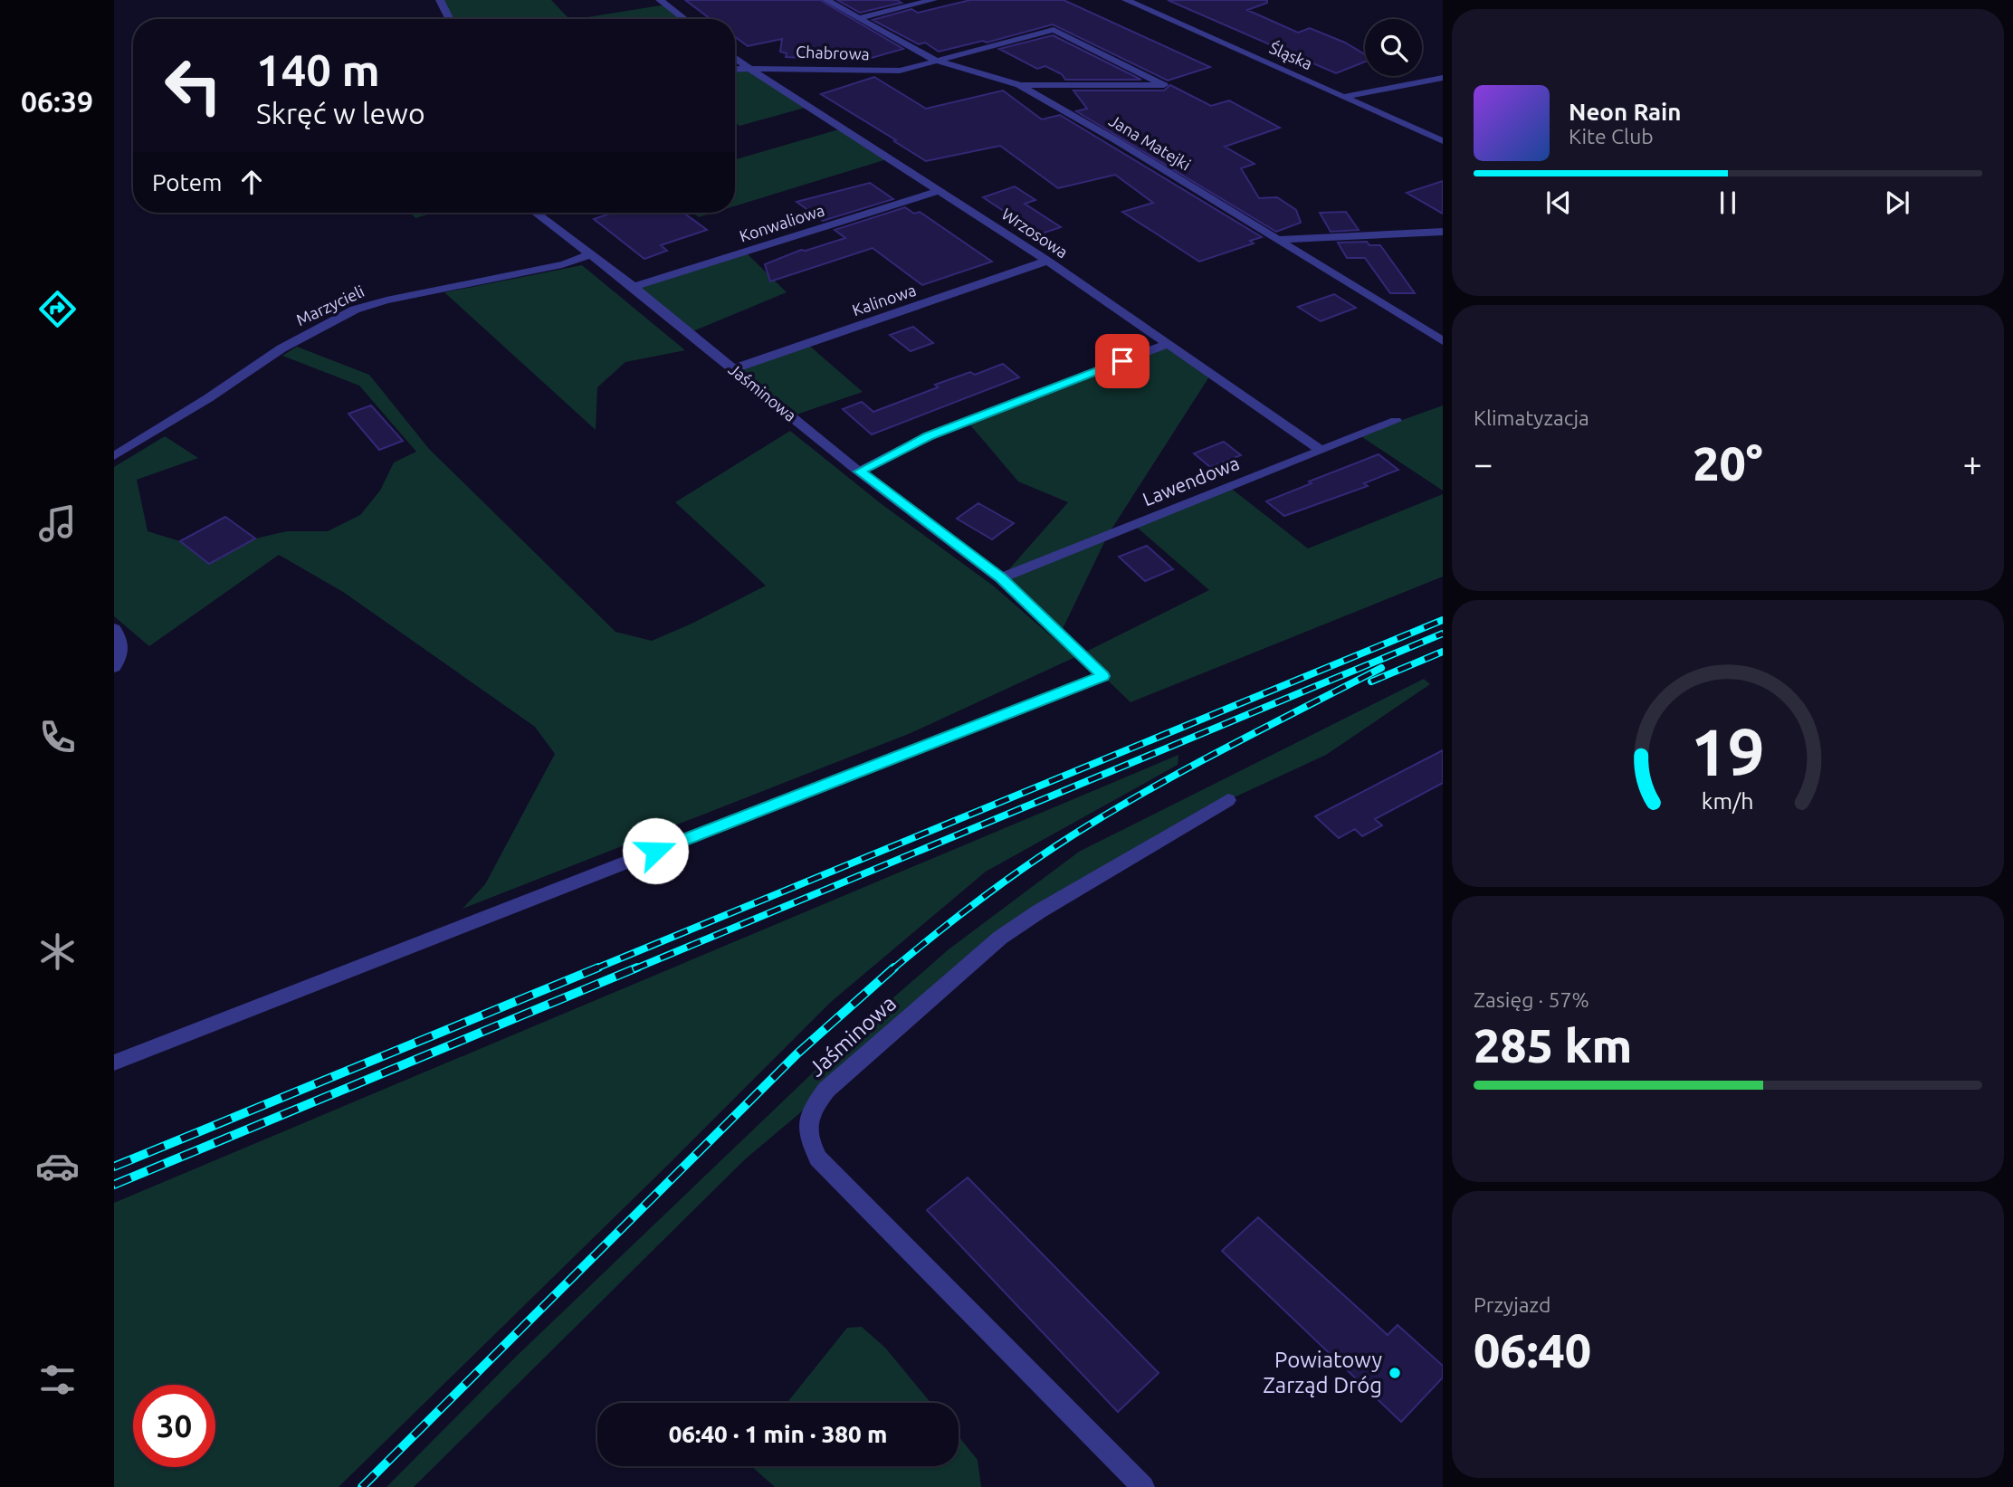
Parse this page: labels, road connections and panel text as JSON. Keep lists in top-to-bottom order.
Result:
{
  "streets": {
    "street": [
      "Chabrowa",
      "Śląska",
      "Jana Matejki",
      "Konwaliowa",
      "Wrzosowa",
      "Kalinowa",
      "Marzycieli",
      "Jaśminowa",
      "Lawendowa"
    ]
  },
  "crossings": [
    ["Chabrowa", "Jana Matejki"],
    ["Chabrowa", "Wrzosowa"],
    ["Konwaliowa", "Wrzosowa"],
    ["Konwaliowa", "Jaśminowa"],
    ["Wrzosowa", "Kalinowa"],
    ["Wrzosowa", "Lawendowa"],
    ["Kalinowa", "Jaśminowa"],
    ["Marzycieli", "Jaśminowa"],
    ["Jaśminowa", "Lawendowa"]
  ],
  "places": ["Powiatowy Zarząd Dróg"],
  "page": {
    "tabs": "06:39",
    "turn": ["140 m", "Skręć w lewo"],
    "song": ["Neon Rain", "Kite Club"],
    "then": "Potem",
    "tile": [
      "Klimatyzacja",
      ["Zasięg · 57%", "285 km"],
      ["Przyjazd", "06:40"]
    ],
    "heat": ["−", "20°", "+"],
    "limit": "30",
    "trip": "06:40 · 1 min · 380 m",
    "gauge": ["19", "km/h"]
  }
}
